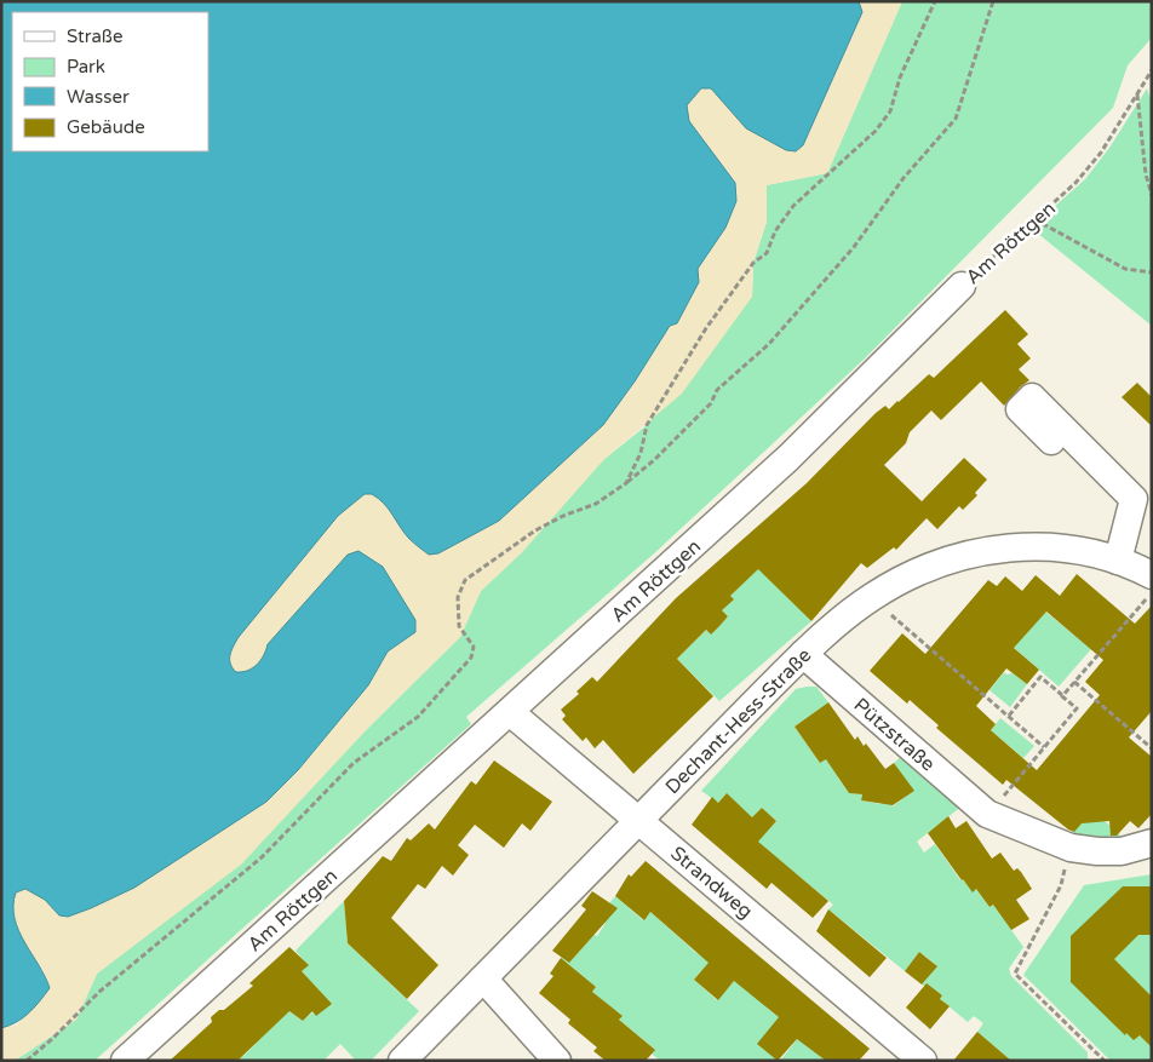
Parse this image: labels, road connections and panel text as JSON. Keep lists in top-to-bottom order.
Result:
{
  "streets": {
    "street": [
      "Am Röttgen",
      "Dechant-Hess-Straße",
      "Pützstraße",
      "Strandweg"
    ]
  },
  "crossings": [
    ["Am Röttgen", "Strandweg"],
    ["Dechant-Hess-Straße", "Pützstraße"],
    ["Dechant-Hess-Straße", "Strandweg"]
  ],
  "legend": [
    "Straße",
    "Park",
    "Wasser",
    "Gebäude"
  ]
}
